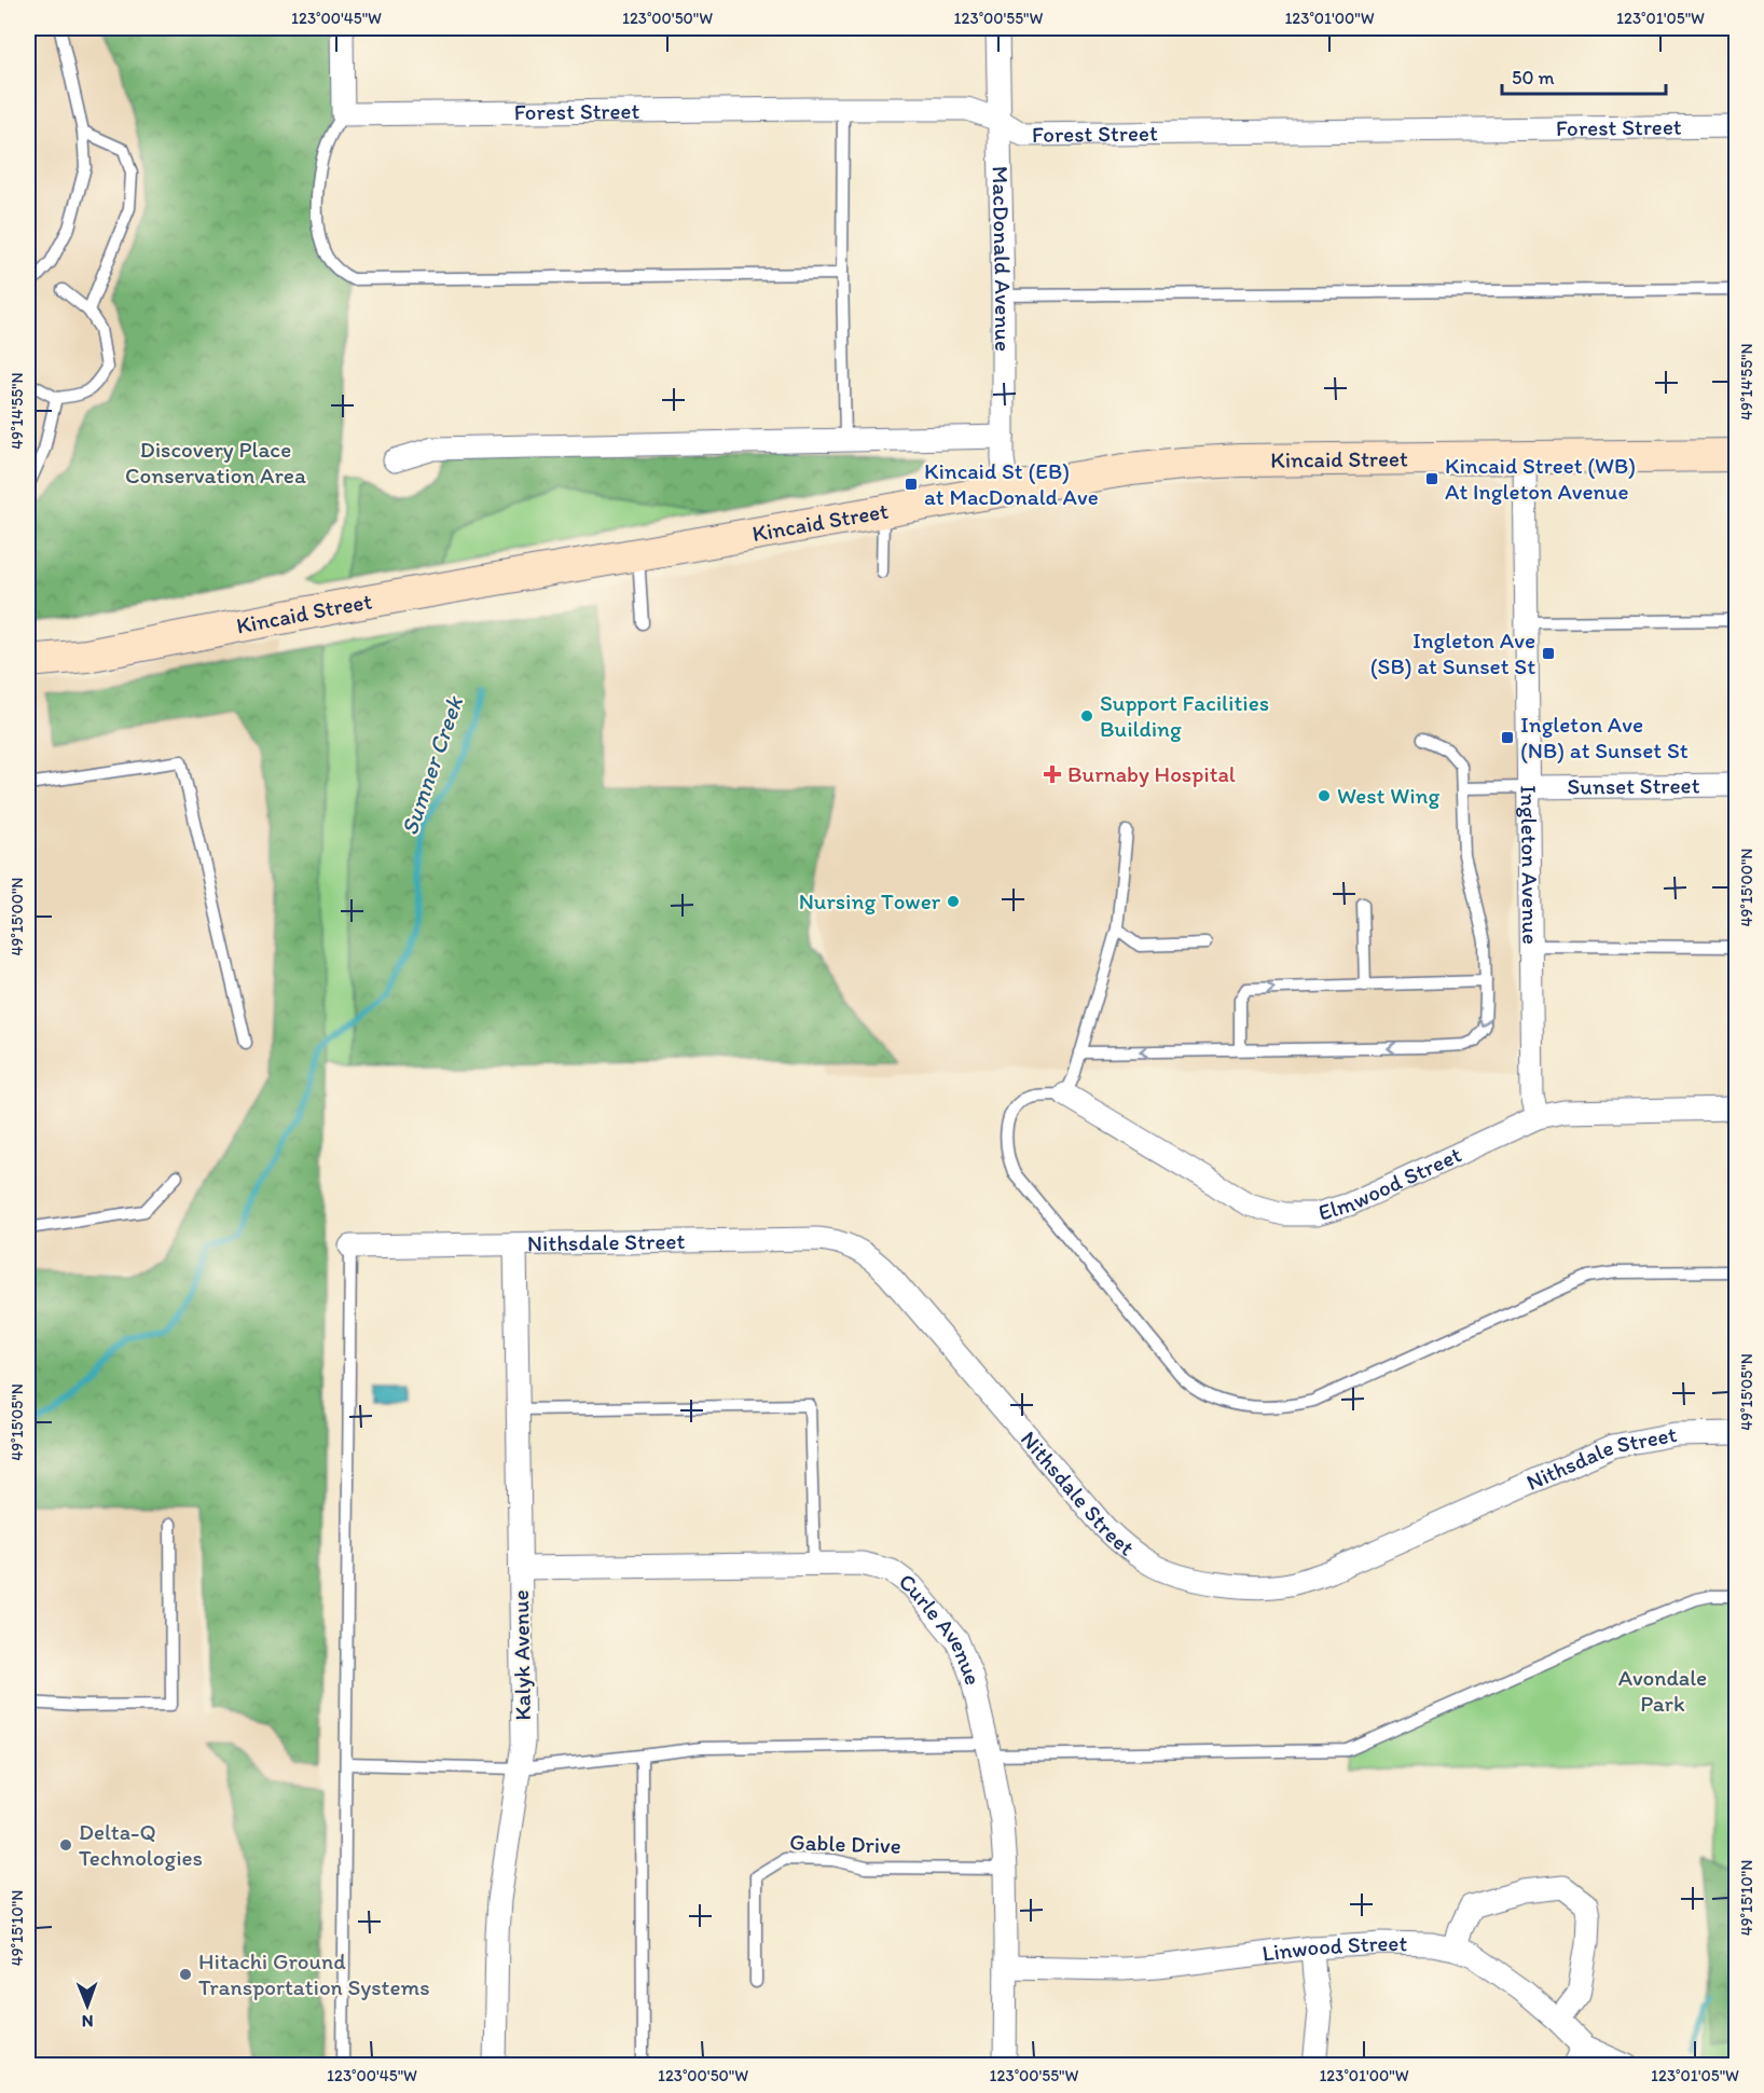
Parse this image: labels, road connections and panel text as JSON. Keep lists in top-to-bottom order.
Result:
{
  "streets": {
    "street": [
      "Forest Street",
      "MacDonald Avenue",
      "Kincaid Street",
      "Sunset Street",
      "Ingleton Avenue",
      "Elmwood Street",
      "Nithsdale Street",
      "Curle Avenue",
      "Kalyk Avenue",
      "Linwood Street"
    ],
    "lane": ["Gable Drive"]
  },
  "crossings": [
    ["Forest Street", "MacDonald Avenue"],
    ["MacDonald Avenue", "Kincaid Street"],
    ["Kincaid Street", "Ingleton Avenue"],
    ["Sunset Street", "Ingleton Avenue"],
    ["Ingleton Avenue", "Elmwood Street"],
    ["Nithsdale Street", "Kalyk Avenue"],
    ["Curle Avenue", "Kalyk Avenue"],
    ["Curle Avenue", "Gable Drive"],
    ["Curle Avenue", "Linwood Street"]
  ],
  "water": ["Sumner Creek"],
  "parks": ["Discovery Place Conservation Area", "Avondale Park"],
  "places": {
    "transit": [
      "Kincaid Street (WB) At Ingleton Avenue",
      "Kincaid St (EB) at MacDonald Ave",
      "Ingleton Ave (SB) at Sunset St",
      "Ingleton Ave (NB) at Sunset St"
    ],
    "other": [
      "Support Facilities Building",
      "West Wing",
      "Nursing Tower",
      "Delta-Q Technologies",
      "Hitachi Ground Transportation Systems"
    ],
    "health": ["Burnaby Hospital"]
  },
  "scale_bar": "50 m",
  "north": "bottom",
  "coordinates": [
    "123°00'45\"W",
    "123°00'50\"W",
    "123°00'55\"W",
    "123°01'00\"W",
    "123°01'05\"W",
    "49°14'55\"N",
    "49°15'00\"N",
    "49°15'05\"N",
    "49°15'10\"N"
  ]
}
